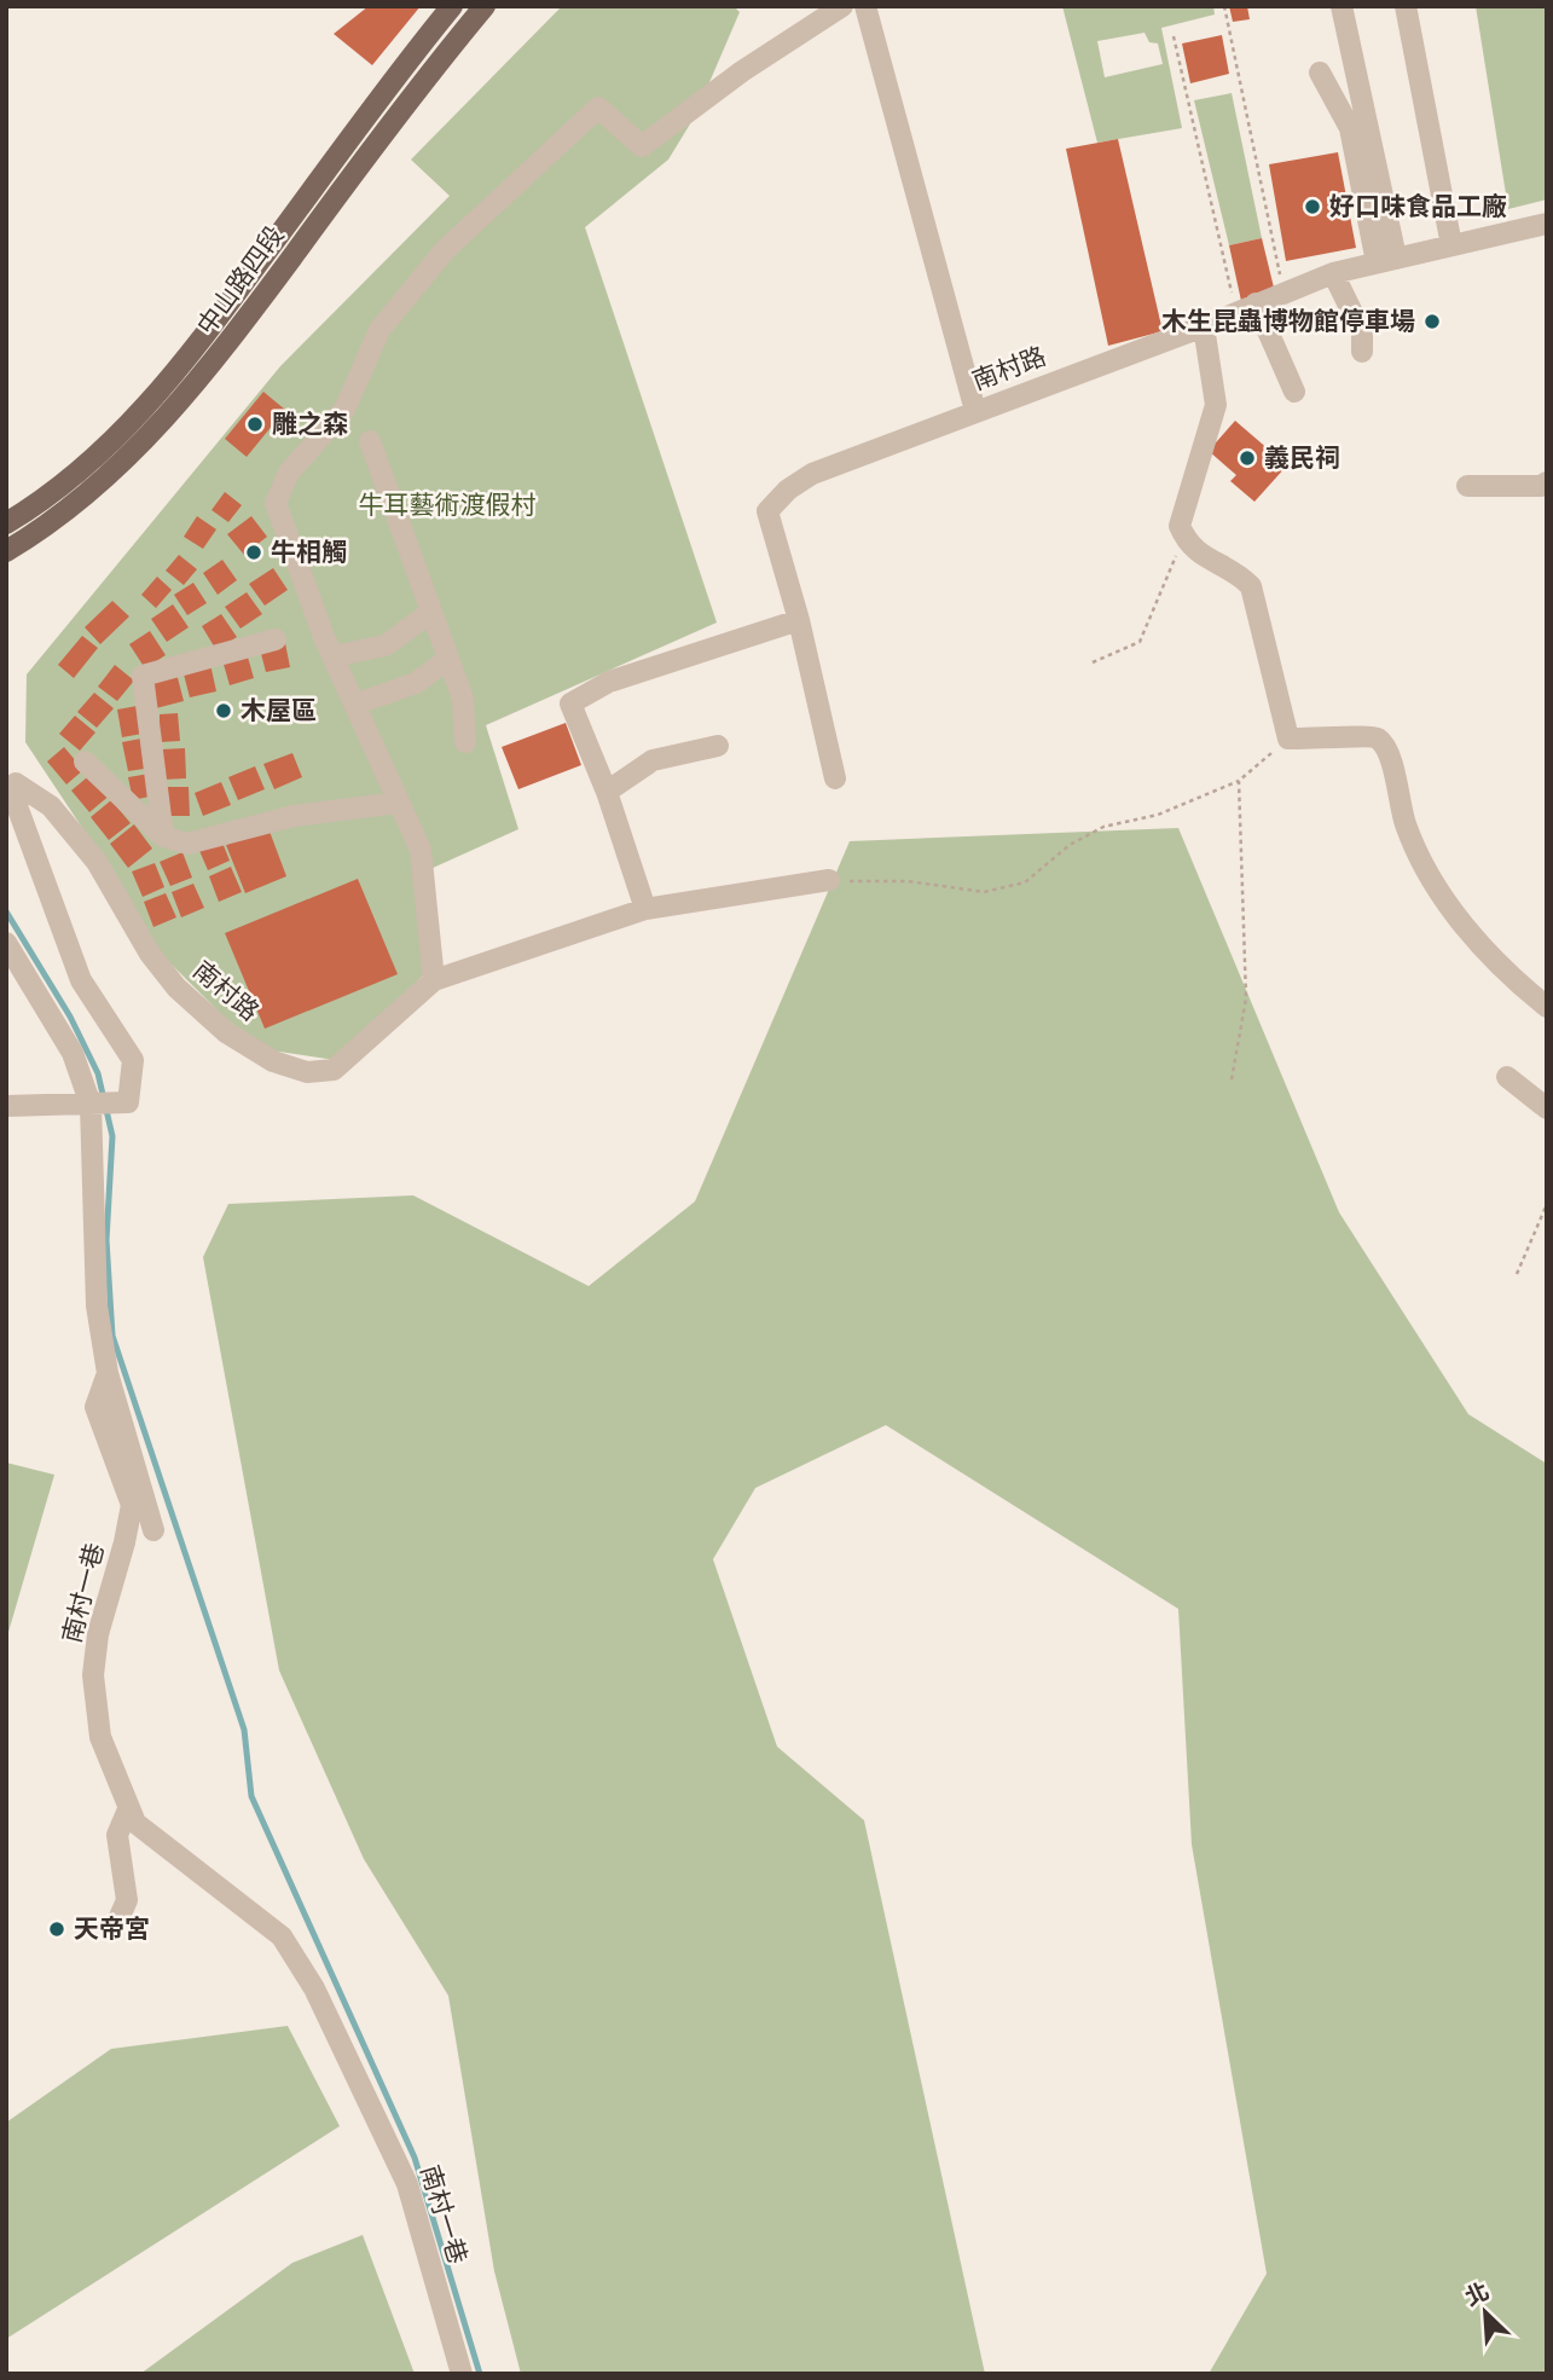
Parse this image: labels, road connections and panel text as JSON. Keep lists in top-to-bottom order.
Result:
{
  "streets": {
    "main road": ["中山路四段"],
    "street": ["南村路", "南村一巷"]
  },
  "crossings": [
    ["南村路", "南村一巷"]
  ],
  "parks": ["牛耳藝術渡假村"],
  "places": [
    "好口味食品工廠",
    "木生昆蟲博物館停車場",
    "雕之森",
    "義民祠",
    "牛相觸",
    "木屋區",
    "天帝宮"
  ],
  "north": "top left"
}
